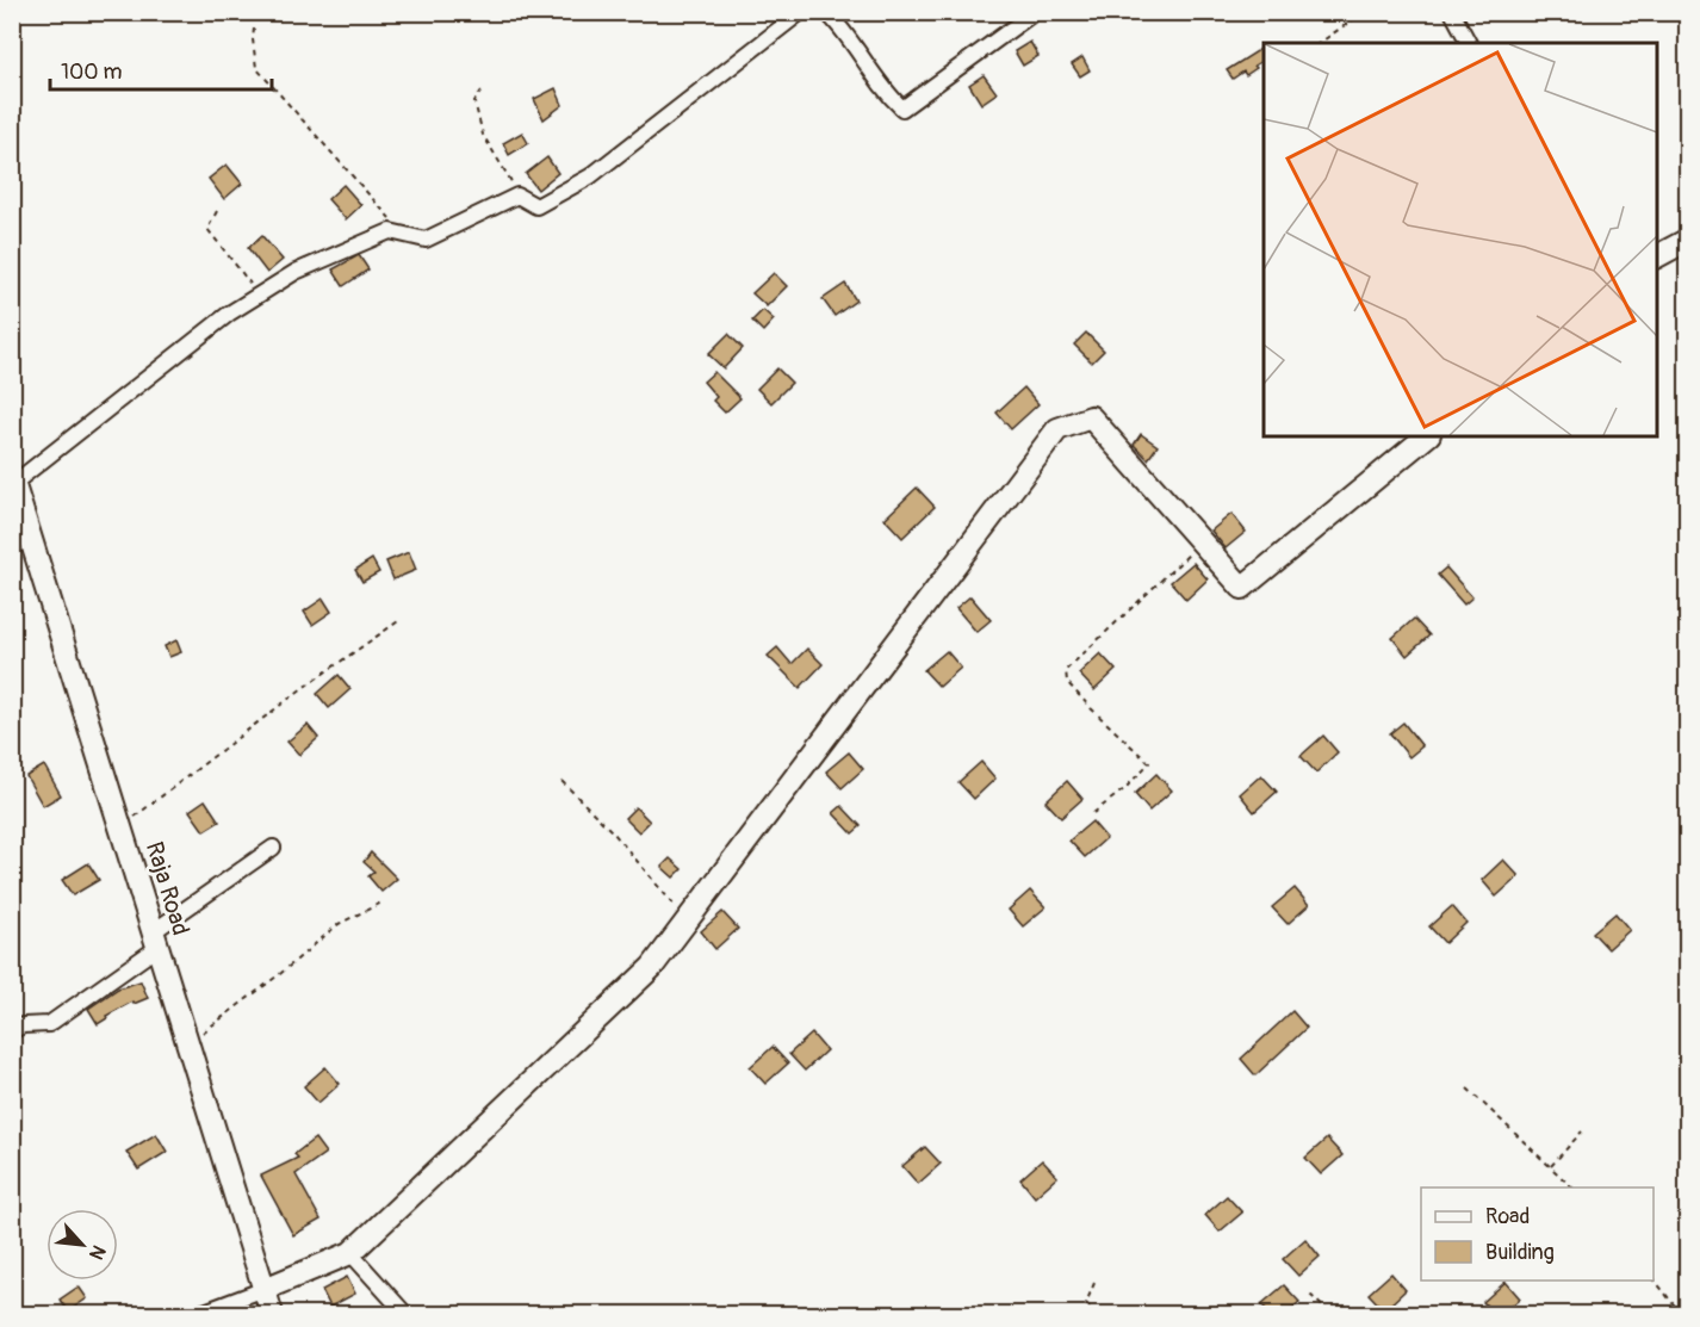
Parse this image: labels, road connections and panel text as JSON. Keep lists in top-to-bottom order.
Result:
{
  "streets": {
    "street": ["Raja Road"]
  },
  "legend": ["Road", "Building"],
  "scale_bar": "100 m",
  "north": "bottom right"
}
